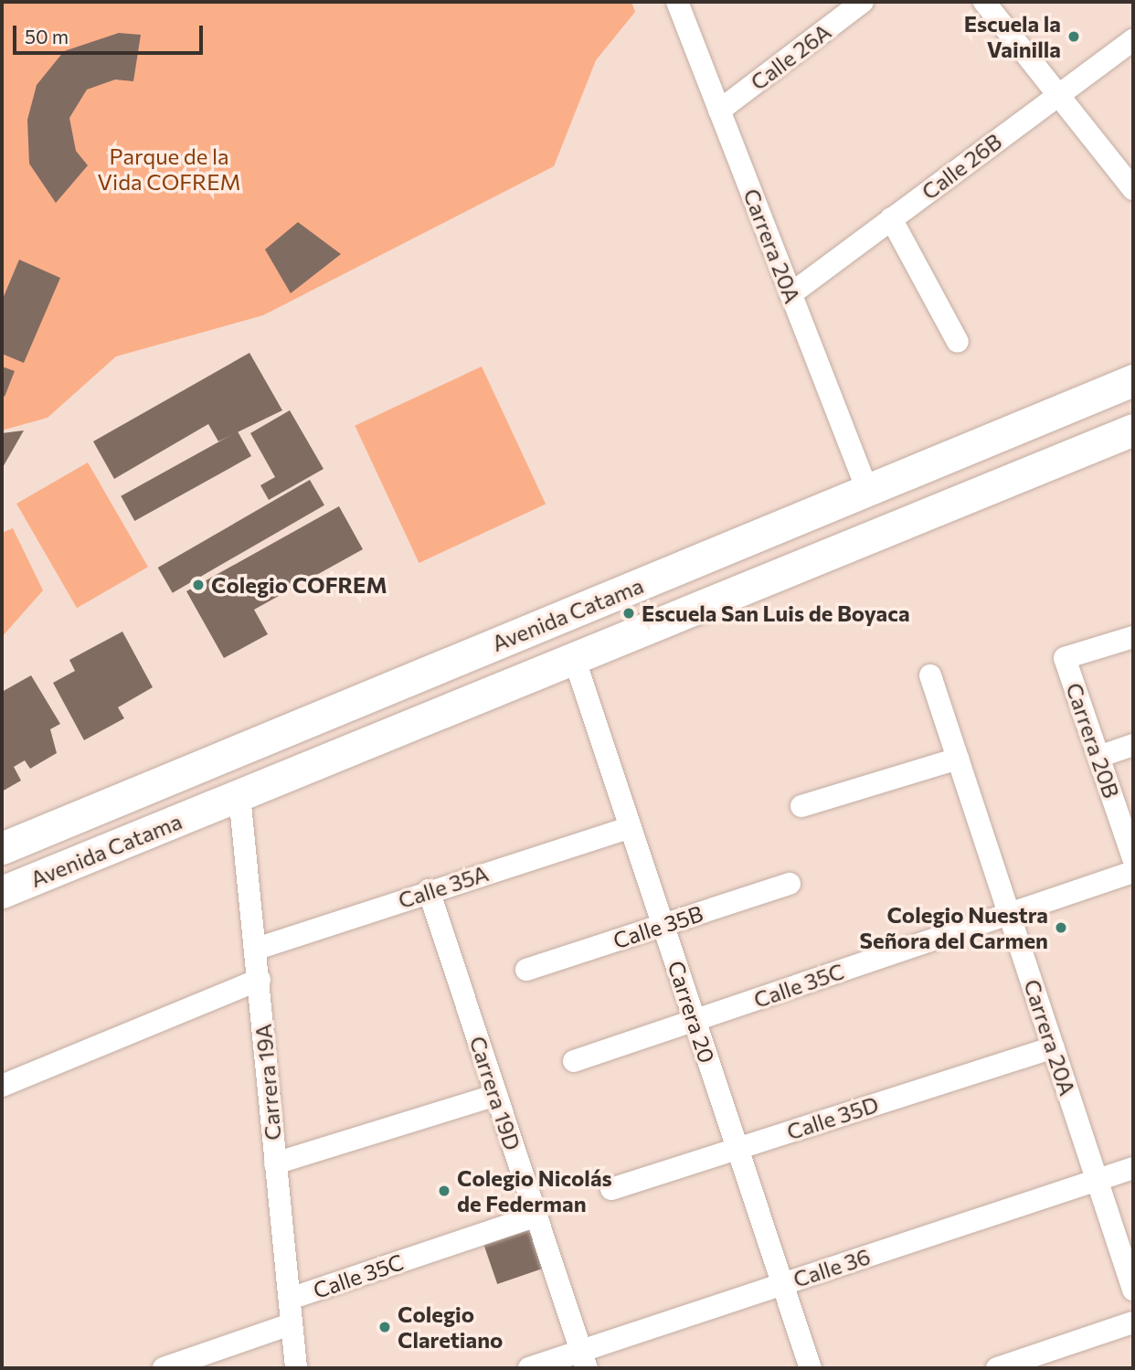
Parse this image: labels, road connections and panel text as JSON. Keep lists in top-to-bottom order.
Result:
{
  "streets": {
    "main road": ["Avenida Catama"],
    "street": [
      "Calle 26A",
      "Calle 26B",
      "Carrera 20A",
      "Carrera 20B",
      "Calle 35A",
      "Calle 35B",
      "Calle 35C",
      "Carrera 20",
      "Carrera 19A",
      "Carrera 19D",
      "Calle 35D",
      "Calle 36"
    ]
  },
  "crossings": [
    ["Calle 26A", "Carrera 20A"],
    ["Calle 26B", "Carrera 20A"],
    ["Carrera 20A", "Avenida Catama"],
    ["Carrera 20A", "Calle 35C"],
    ["Carrera 20A", "Calle 35D"],
    ["Carrera 20A", "Calle 36"],
    ["Avenida Catama", "Carrera 20"],
    ["Avenida Catama", "Carrera 19A"],
    ["Calle 35A", "Carrera 20"],
    ["Calle 35A", "Carrera 19A"],
    ["Calle 35A", "Carrera 19D"],
    ["Calle 35B", "Carrera 20"],
    ["Calle 35C", "Carrera 20"],
    ["Calle 35C", "Carrera 19A"],
    ["Calle 35C", "Carrera 19D"],
    ["Carrera 20", "Calle 35D"],
    ["Carrera 20", "Calle 36"],
    ["Carrera 19D", "Calle 36"]
  ],
  "parks": ["Parque de la Vida COFREM"],
  "places": [
    "Escuela la Vainilla",
    "Colegio COFREM",
    "Escuela San Luis de Boyaca",
    "Colegio Nuestra Señora del Carmen",
    "Colegio Nicolás de Federman",
    "Colegio Claretiano"
  ],
  "scale_bar": "50 m"
}
